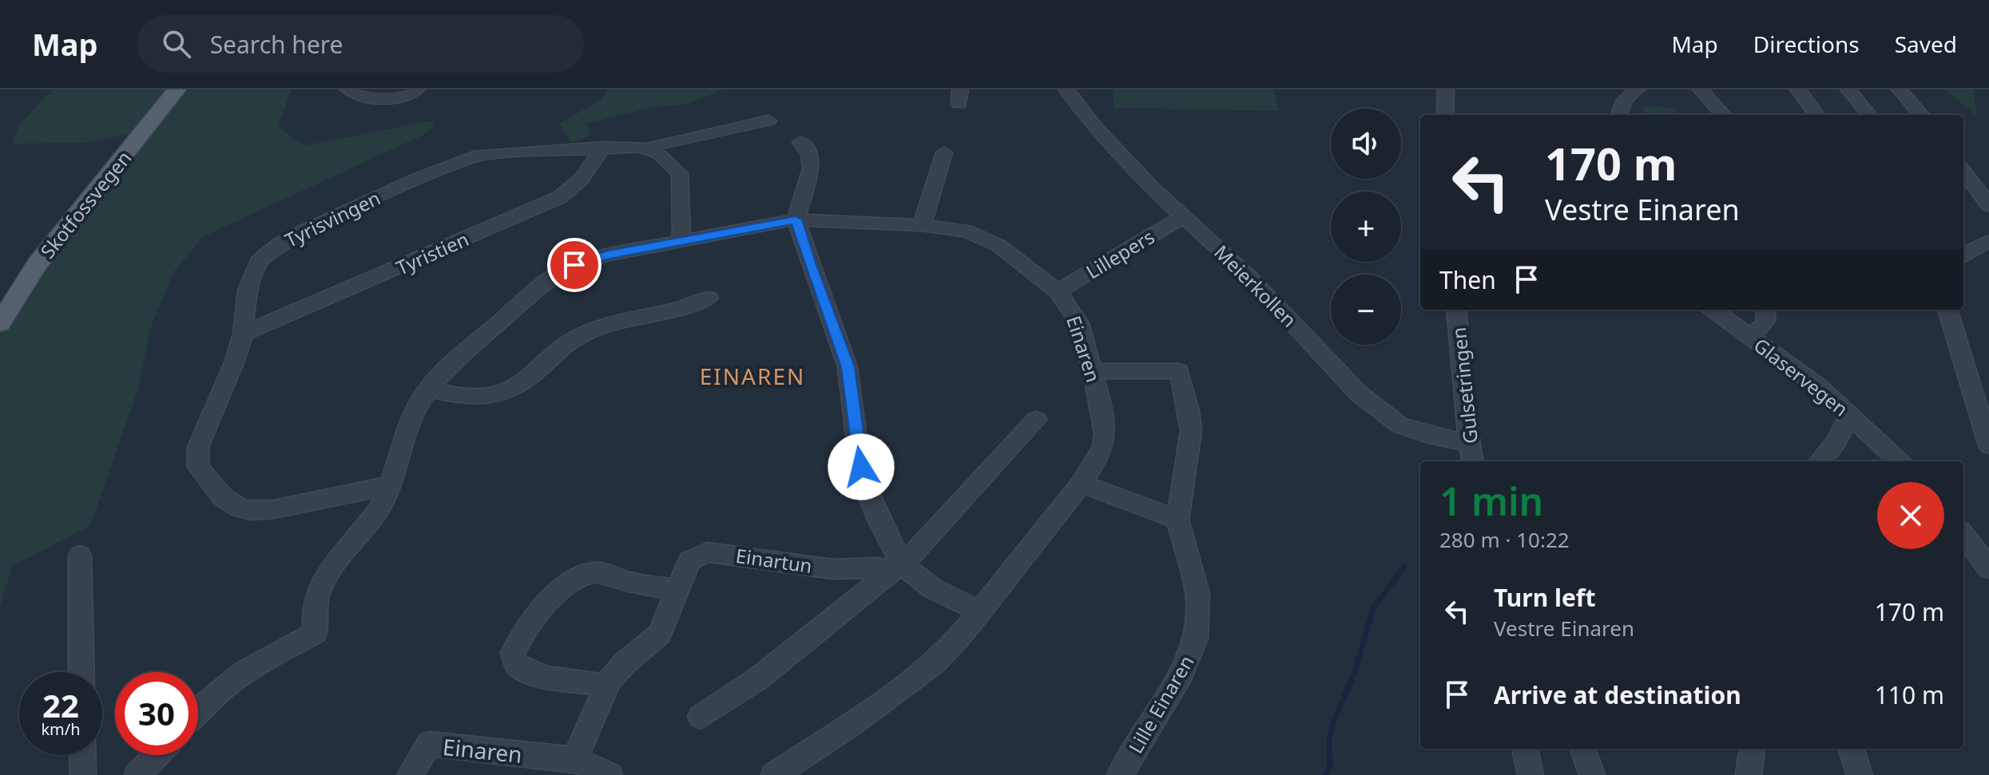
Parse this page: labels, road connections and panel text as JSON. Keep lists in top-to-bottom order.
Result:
{
  "streets": {
    "main road": ["Skotfossvegen"],
    "street": [
      "Tyrisvingen",
      "Tyristien",
      "Lillepers",
      "Meierkollen",
      "Einaren",
      "Glaservegen",
      "Gulsetringen",
      "Einartun",
      "Lille Einaren"
    ]
  },
  "crossings": [
    ["Tyrisvingen", "Tyristien"],
    ["Tyrisvingen", "Einaren"],
    ["Lillepers", "Meierkollen"],
    ["Lillepers", "Einaren"],
    ["Meierkollen", "Gulsetringen"],
    ["Einaren", "Einartun"],
    ["Einaren", "Lille Einaren"]
  ],
  "districts": ["EINAREN"],
  "page": {
    "header": "Map",
    "search": "Search here",
    "nav": ["Map", "Directions", "Saved"],
    "map_buttons": ["+", "−"],
    "turn": ["170 m", "Vestre Einaren"],
    "then": "Then",
    "heading": ["1 min", "280 m · 10:22"],
    "list": [
      {
        "name": "Turn left",
        "note": "Vestre Einaren",
        "value": "170 m"
      },
      {
        "name": "Arrive at destination",
        "value": "110 m"
      }
    ],
    "speed": "22 km/h",
    "limit": "30"
  }
}
